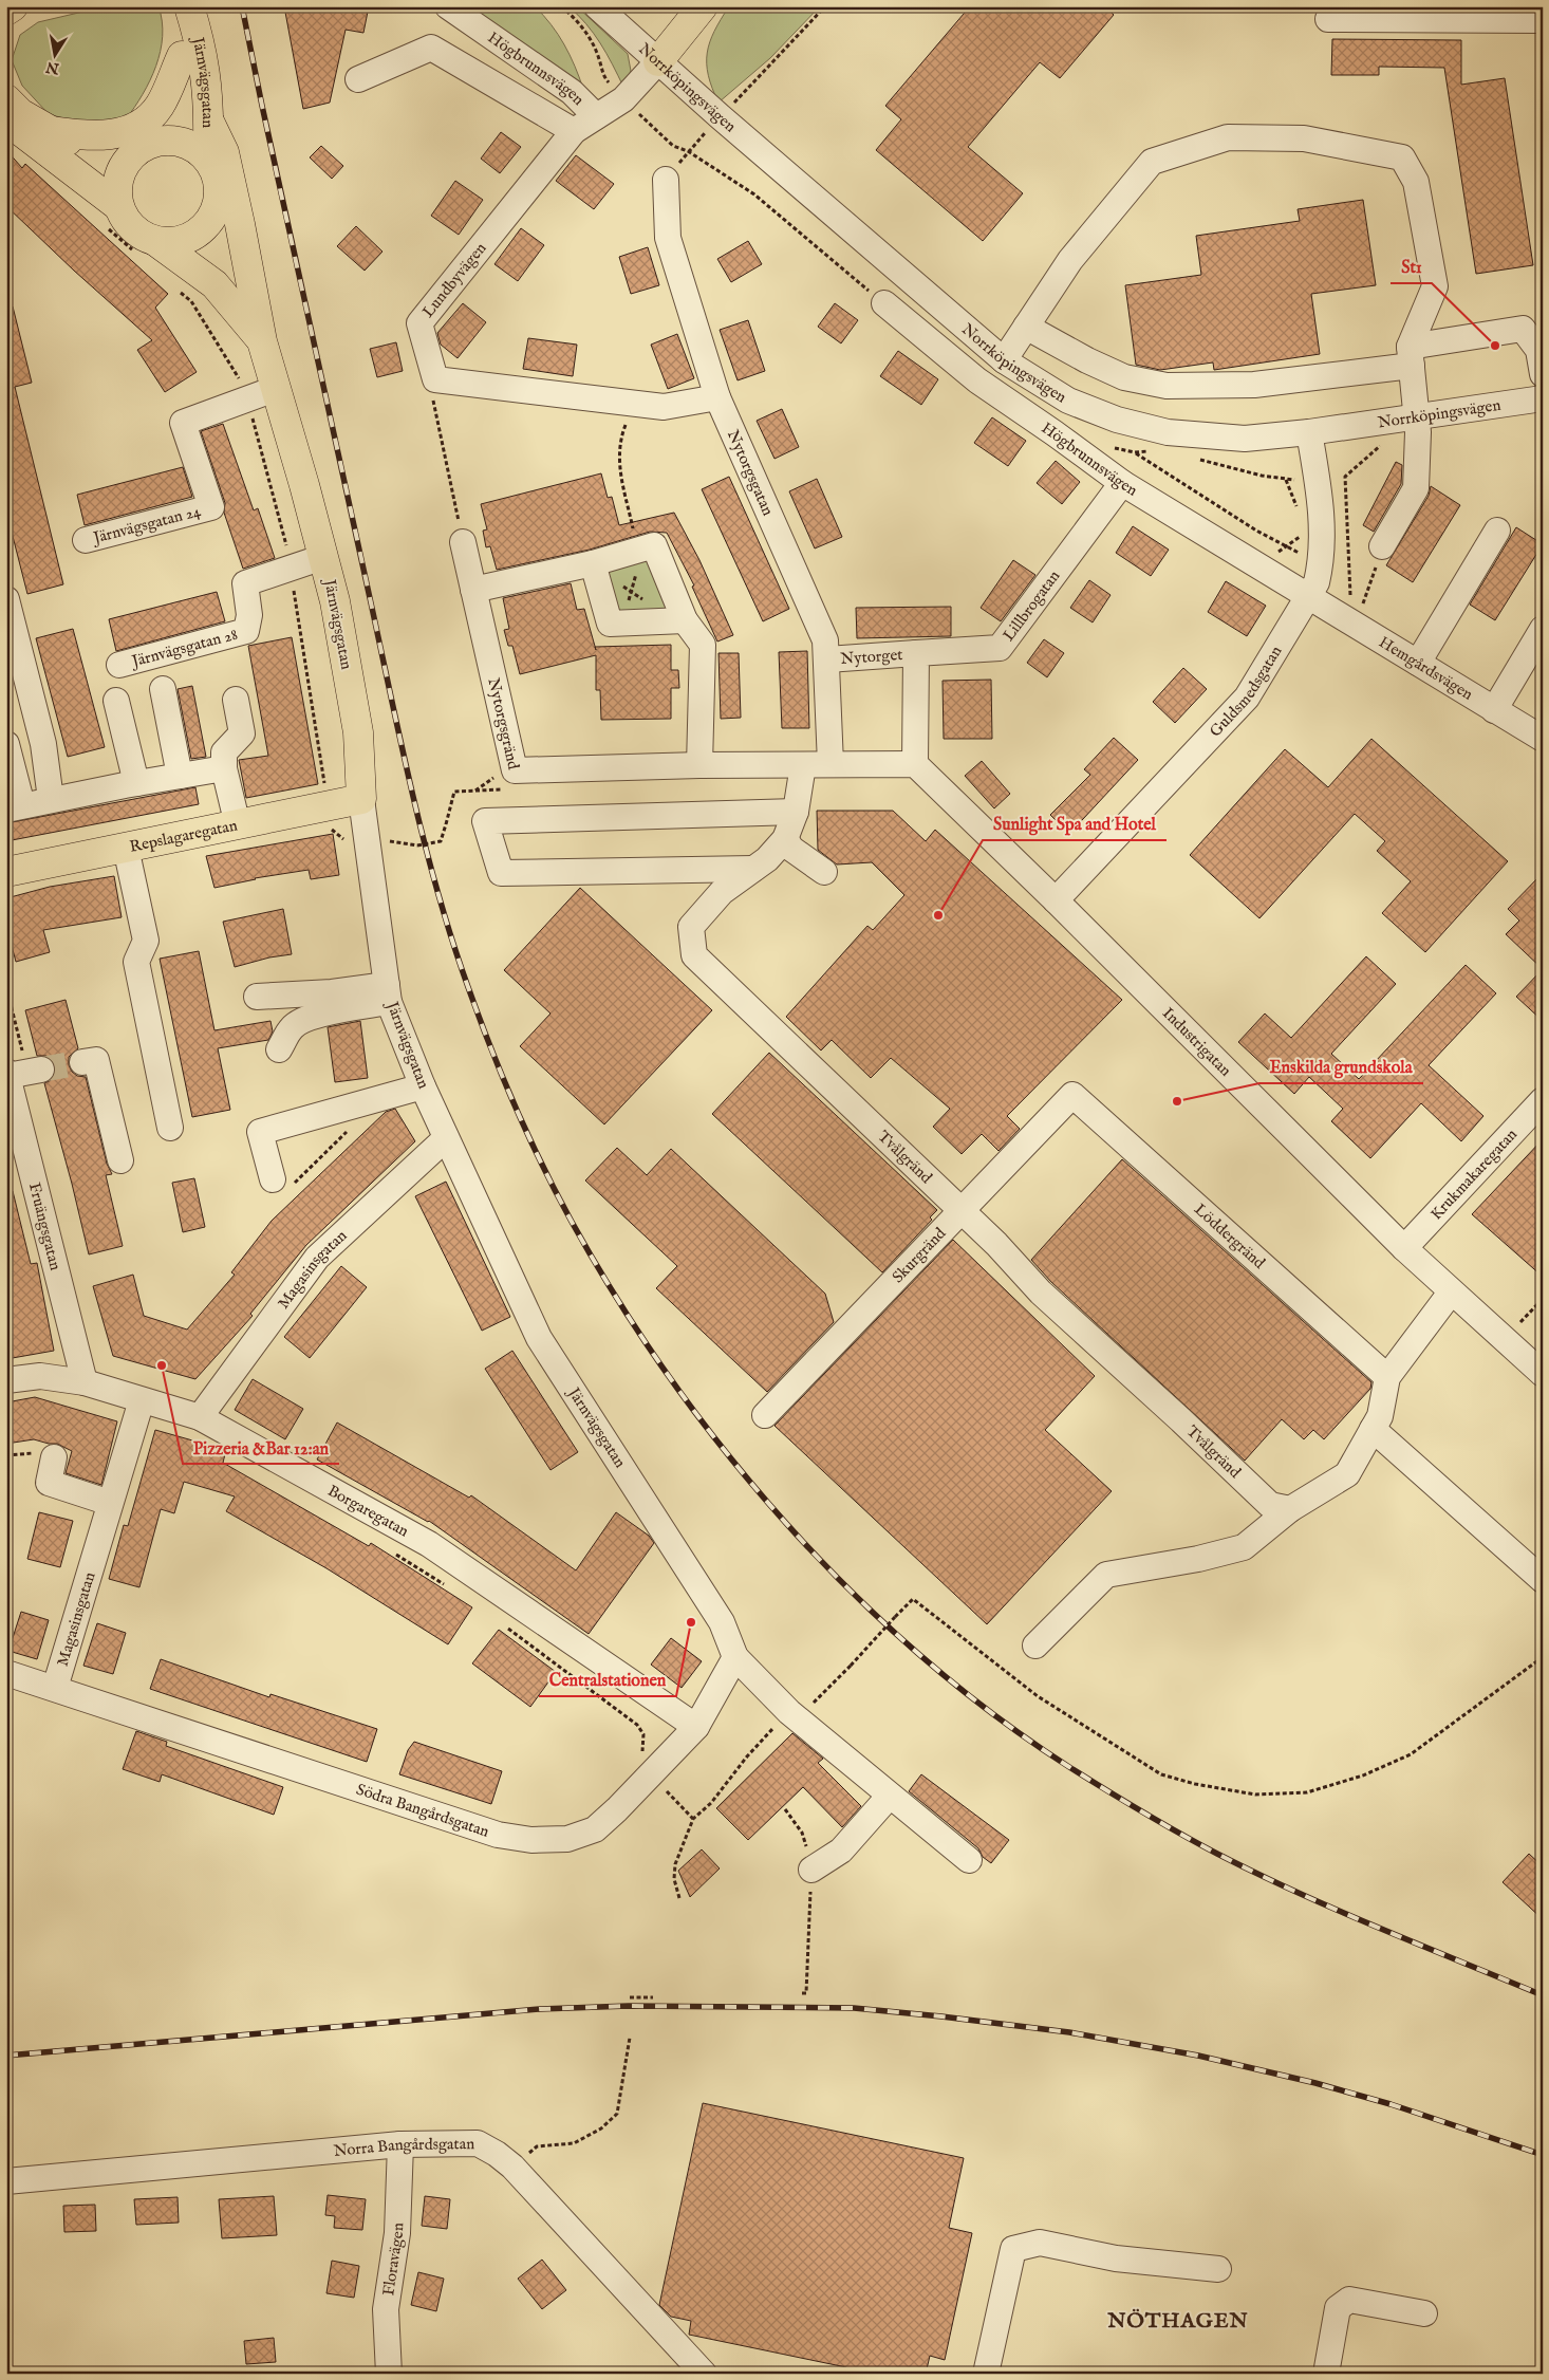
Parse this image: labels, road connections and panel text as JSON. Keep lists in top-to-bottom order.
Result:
{
  "streets": {
    "main road": ["Järnvägsgatan", "Repslagaregatan"],
    "street": [
      "Högbrunnsvägen",
      "Norrköpingsvägen",
      "Lundbyvägen",
      "Nytorgsgatan",
      "Järnvägsgatan 24",
      "Lillbrogatan",
      "Järnvägsgatan 28",
      "Nytorget",
      "Hemgårdsvägen",
      "Guldsmedsgatan",
      "Nytorgsgränd",
      "Industrigatan",
      "Tvålgränd",
      "Krukmakaregatan",
      "Fruängsgatan",
      "Löddergränd",
      "Skurgränd",
      "Magasinsgatan",
      "Borgaregatan",
      "Södra Bangårdsgatan",
      "Norra Bangårdsgatan",
      "Floravägen"
    ]
  },
  "crossings": [
    ["Högbrunnsvägen", "Lundbyvägen"],
    ["Högbrunnsvägen", "Lillbrogatan"],
    ["Högbrunnsvägen", "Hemgårdsvägen"],
    ["Högbrunnsvägen", "Guldsmedsgatan"],
    ["Järnvägsgatan", "Järnvägsgatan 24"],
    ["Järnvägsgatan", "Järnvägsgatan 28"],
    ["Järnvägsgatan", "Repslagaregatan"],
    ["Järnvägsgatan", "Magasinsgatan"],
    ["Järnvägsgatan", "Södra Bangårdsgatan"],
    ["Norrköpingsvägen", "Lundbyvägen"],
    ["Norrköpingsvägen", "Guldsmedsgatan"],
    ["Nytorgsgatan", "Nytorget"],
    ["Nytorgsgatan", "Nytorgsgränd"],
    ["Lillbrogatan", "Nytorget"],
    ["Hemgårdsvägen", "Guldsmedsgatan"],
    ["Guldsmedsgatan", "Industrigatan"],
    ["Nytorgsgränd", "Tvålgränd"],
    ["Industrigatan", "Krukmakaregatan"],
    ["Tvålgränd", "Skurgränd"],
    ["Fruängsgatan", "Borgaregatan"],
    ["Löddergränd", "Skurgränd"],
    ["Magasinsgatan", "Borgaregatan"],
    ["Magasinsgatan", "Södra Bangårdsgatan"],
    ["Borgaregatan", "Södra Bangårdsgatan"],
    ["Norra Bangårdsgatan", "Floravägen"]
  ],
  "districts": ["NÖTHAGEN"],
  "places": [
    "St1",
    "Sunlight Spa and Hotel",
    "Enskilda grundskola",
    "Pizzeria &Bar 12:an",
    "Centralstationen"
  ],
  "north": "bottom"
}
